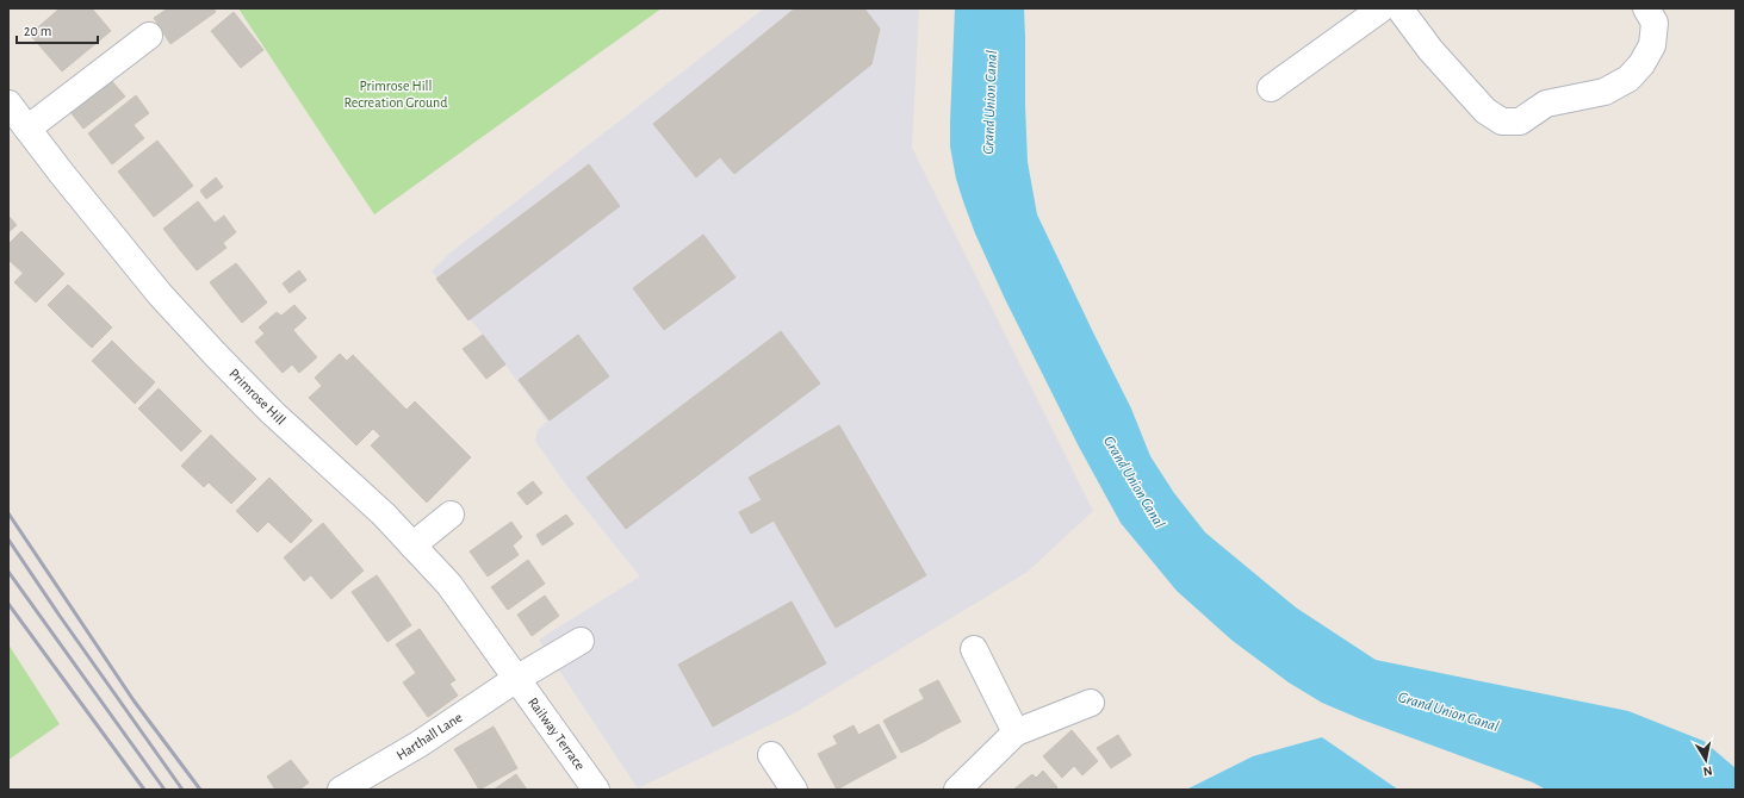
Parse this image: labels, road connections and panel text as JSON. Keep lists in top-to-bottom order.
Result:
{
  "streets": {
    "street": ["Primrose Hill", "Railway Terrace", "Harthall Lane"]
  },
  "crossings": [
    ["Primrose Hill", "Railway Terrace"],
    ["Primrose Hill", "Harthall Lane"],
    ["Railway Terrace", "Harthall Lane"]
  ],
  "water": ["Grand Union Canal"],
  "parks": ["Primrose Hill Recreation Ground"],
  "scale_bar": "20 m",
  "north": "bottom"
}
